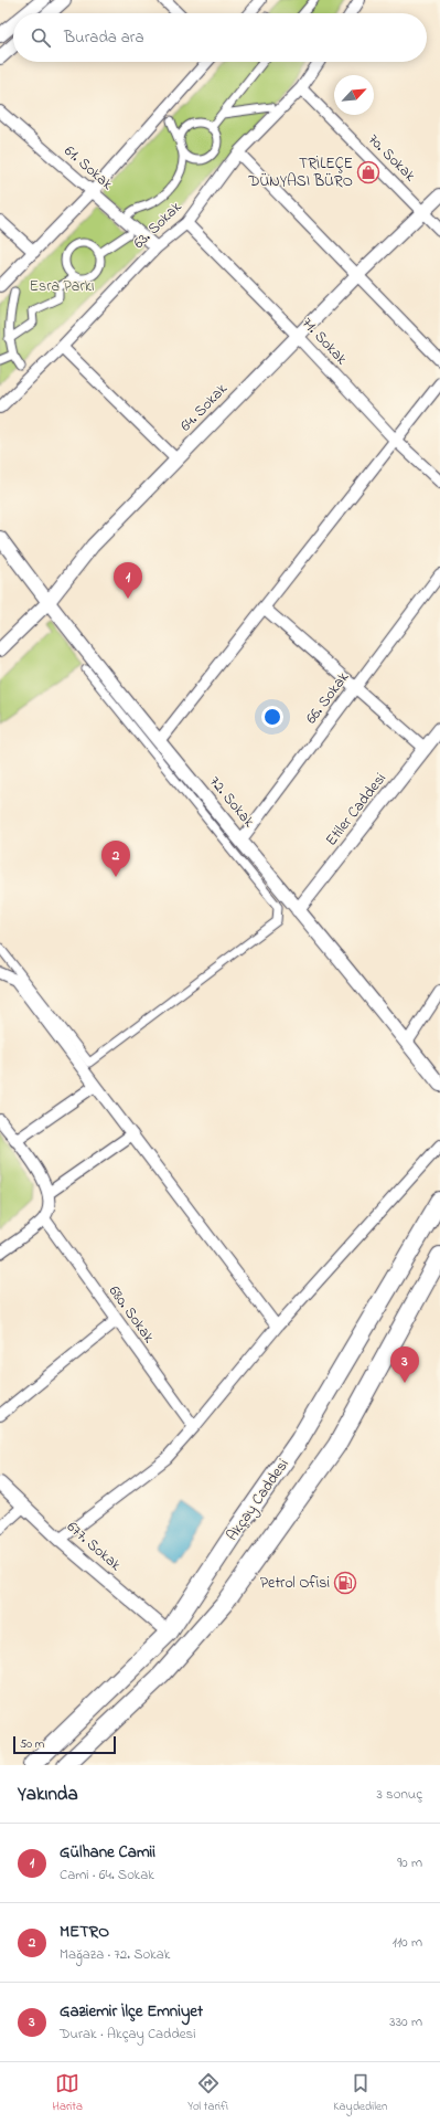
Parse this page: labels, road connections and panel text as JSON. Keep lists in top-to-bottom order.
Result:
{
  "streets": {
    "highway": ["Akçay Caddesi"],
    "street": [
      "70. Sokak",
      "61. Sokak",
      "63. Sokak",
      "71. Sokak",
      "64. Sokak",
      "66. Sokak",
      "72. Sokak",
      "Etiler Caddesi",
      "680. Sokak",
      "677. Sokak"
    ]
  },
  "crossings": [
    ["70. Sokak", "63. Sokak"],
    ["70. Sokak", "64. Sokak"],
    ["61. Sokak", "63. Sokak"],
    ["63. Sokak", "71. Sokak"],
    ["71. Sokak", "64. Sokak"],
    ["64. Sokak", "72. Sokak"],
    ["66. Sokak", "72. Sokak"],
    ["72. Sokak", "Etiler Caddesi"],
    ["Akçay Caddesi", "677. Sokak"]
  ],
  "parks": ["Esra Parkı"],
  "places": {
    "shop": ["TRİLEÇE DÜNYASI BÜRO"],
    "fuel station": ["Petrol Ofisi"]
  },
  "scale_bar": "50 m",
  "north": "top right",
  "page": {
    "search": "Burada ara",
    "pins": ["1", "2", "3"],
    "scale": "50 m",
    "heading": ["Yakında", "3 sonuç"],
    "list": [
      {
        "mark": "1",
        "name": "Gülhane Camii",
        "note": "Cami · 64. Sokak",
        "value": "90 m"
      },
      {
        "mark": "2",
        "name": "METRO",
        "note": "Mağaza · 72. Sokak",
        "value": "110 m"
      },
      {
        "mark": "3",
        "name": "Gaziemir İlçe Emniyet",
        "note": "Durak · Akçay Caddesi",
        "value": "330 m"
      }
    ],
    "nav": ["Harita", "Yol tarifi", "Kaydedilen"]
  }
}
